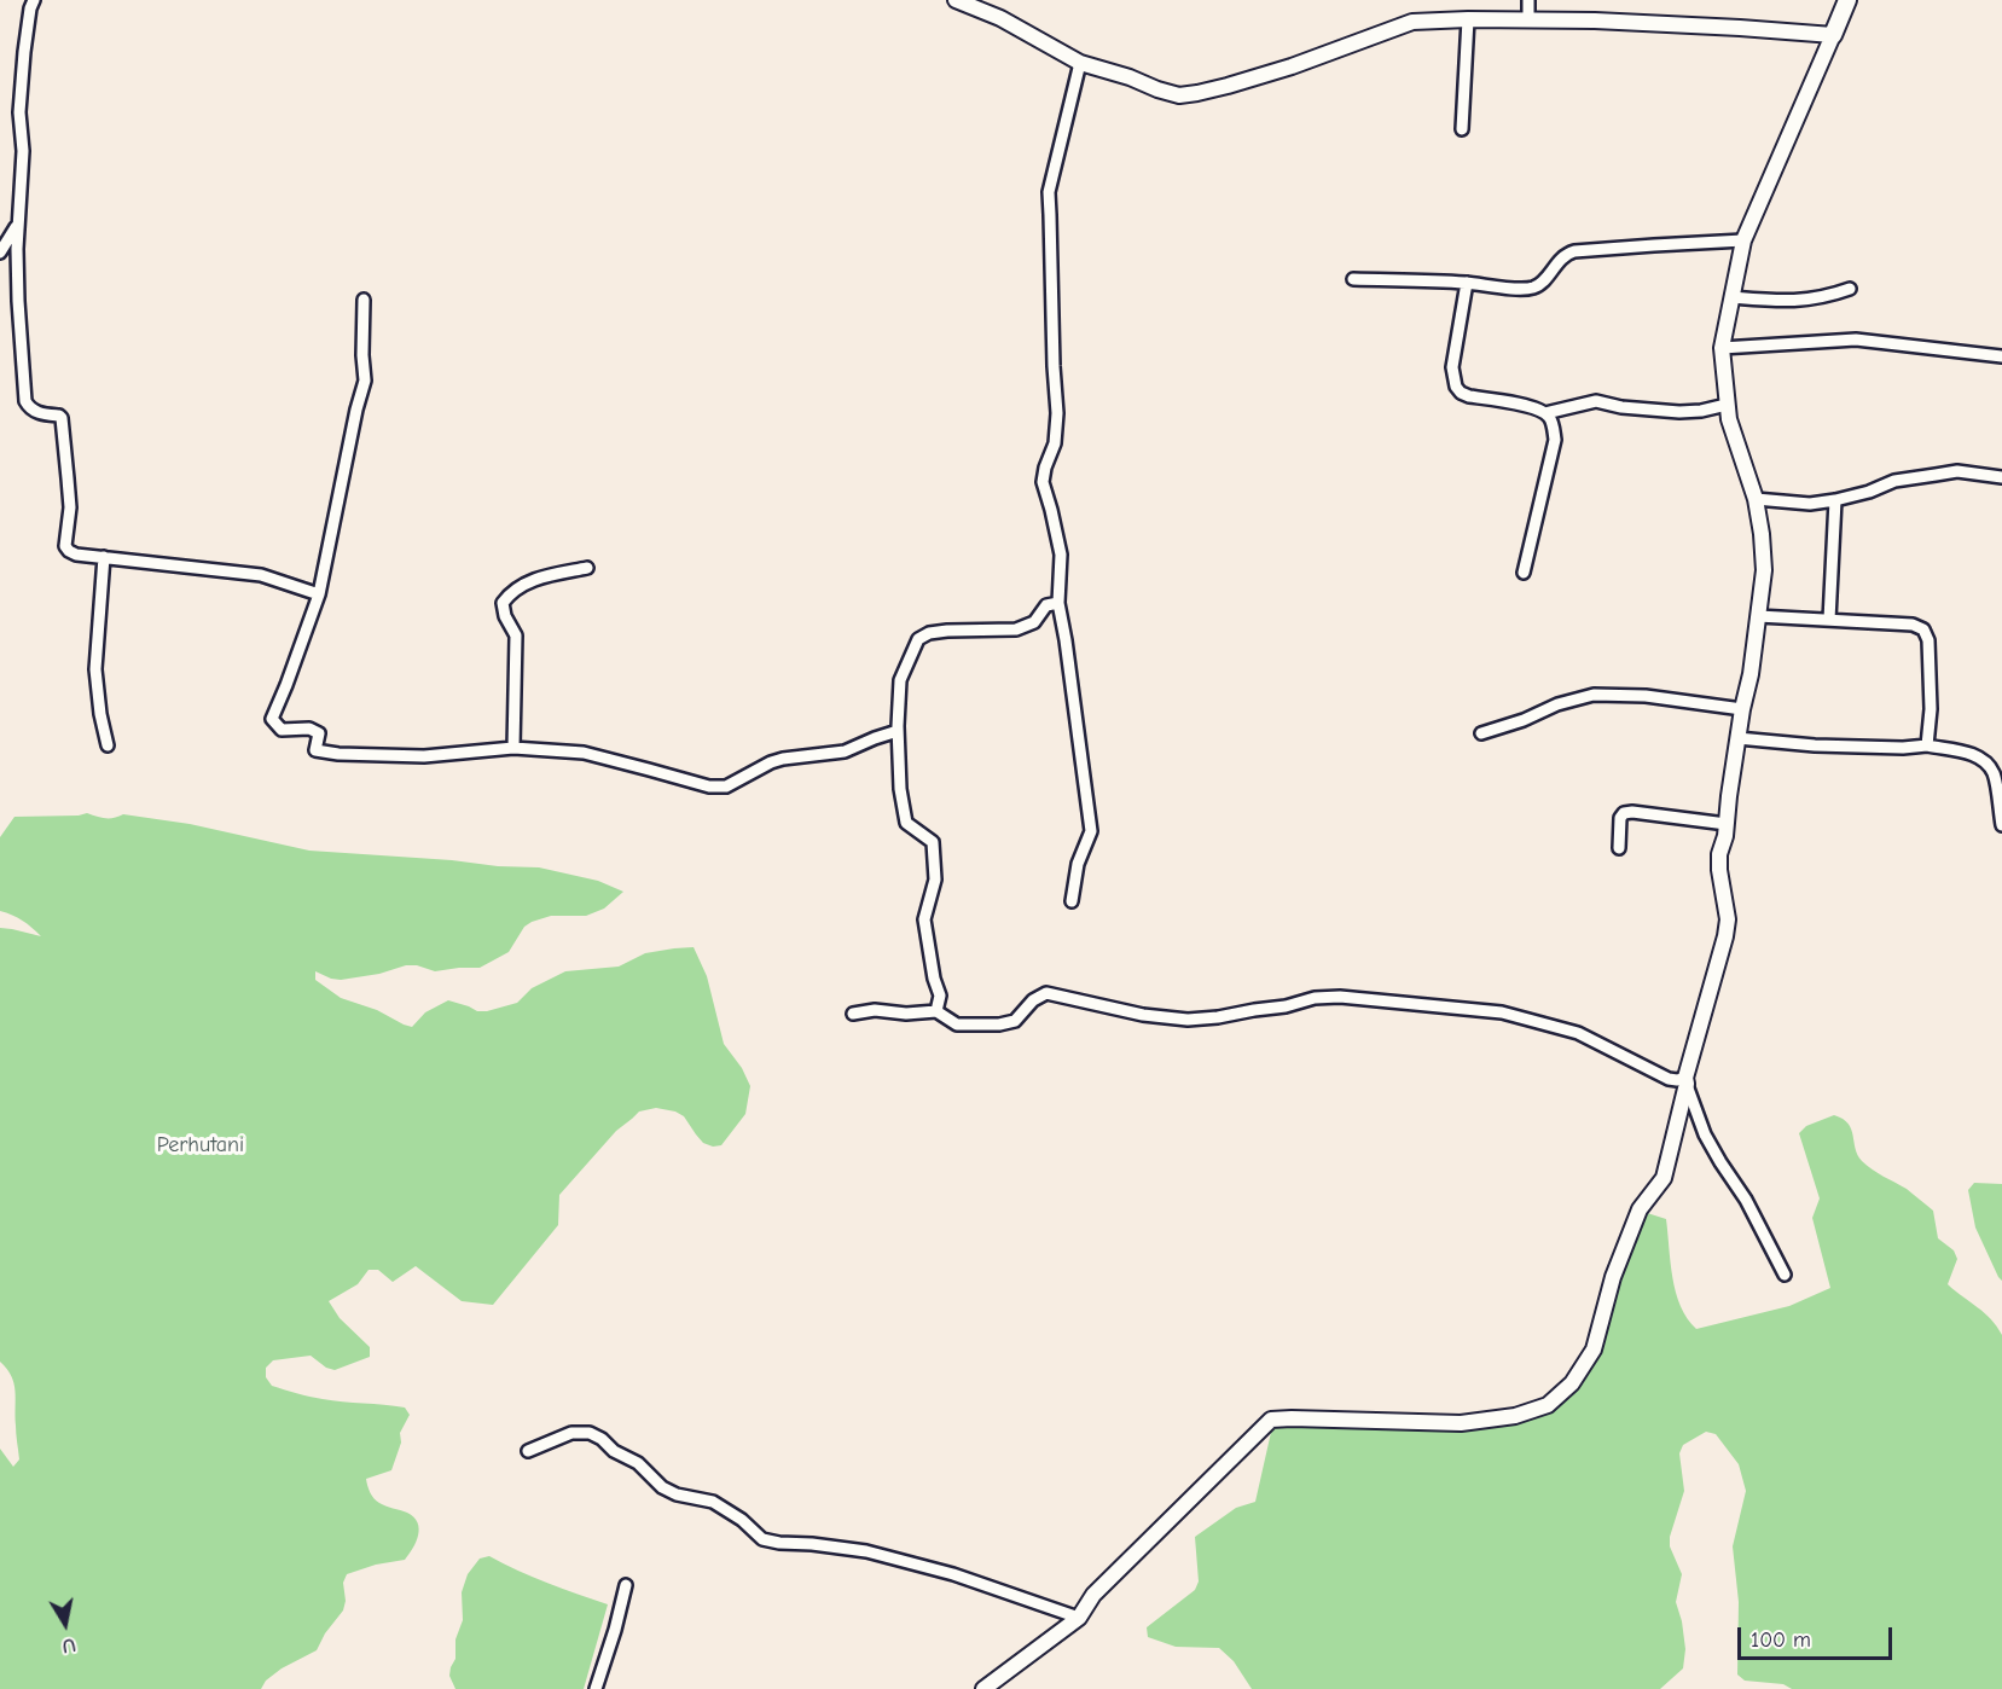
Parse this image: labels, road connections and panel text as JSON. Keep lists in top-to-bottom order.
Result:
{
  "parks": ["Perhutani"],
  "scale_bar": "100 m",
  "north": "bottom"
}
